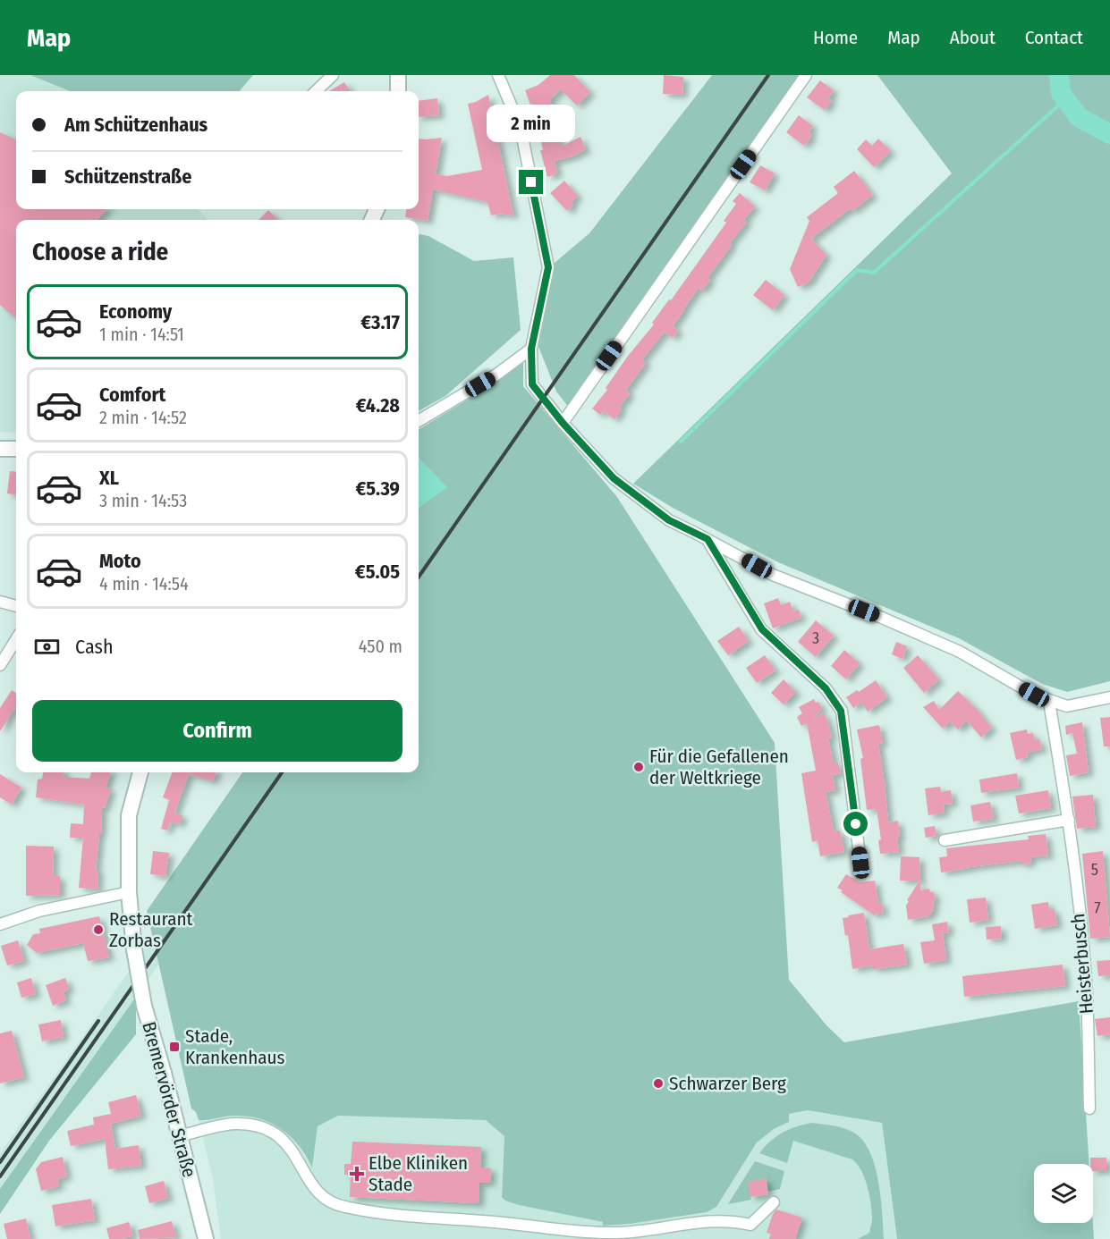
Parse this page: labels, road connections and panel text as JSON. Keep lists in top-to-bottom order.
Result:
{
  "streets": {
    "main road": ["Bremervörder Straße"],
    "street": ["Heisterbusch"]
  },
  "places": {
    "other": ["Für die Gefallenen der Weltkriege", "Restaurant Zorbas", "Schwarzer Berg"],
    "transit": ["Stade, Krankenhaus"],
    "health": ["Elbe Kliniken Stade"]
  },
  "house_numbers": ["3", "5", "7"],
  "page": {
    "header": "Map",
    "nav": [
      "Home",
      "Map",
      "About",
      "Contact"
    ],
    "banner": ["Am Schützenhaus", "Schützenstraße"],
    "bubble": "2 min",
    "heading": "Choose a ride",
    "list": [
      {
        "name": "Economy",
        "note": "1 min · 14:51",
        "value": "€3.17"
      },
      {
        "name": "Comfort",
        "note": "2 min · 14:52",
        "value": "€4.28"
      },
      {
        "name": "XL",
        "note": "3 min · 14:53",
        "value": "€5.39"
      },
      {
        "name": "Moto",
        "note": "4 min · 14:54",
        "value": "€5.05"
      }
    ],
    "pay": ["Cash", "450 m"],
    "buttons": "Confirm"
  }
}
